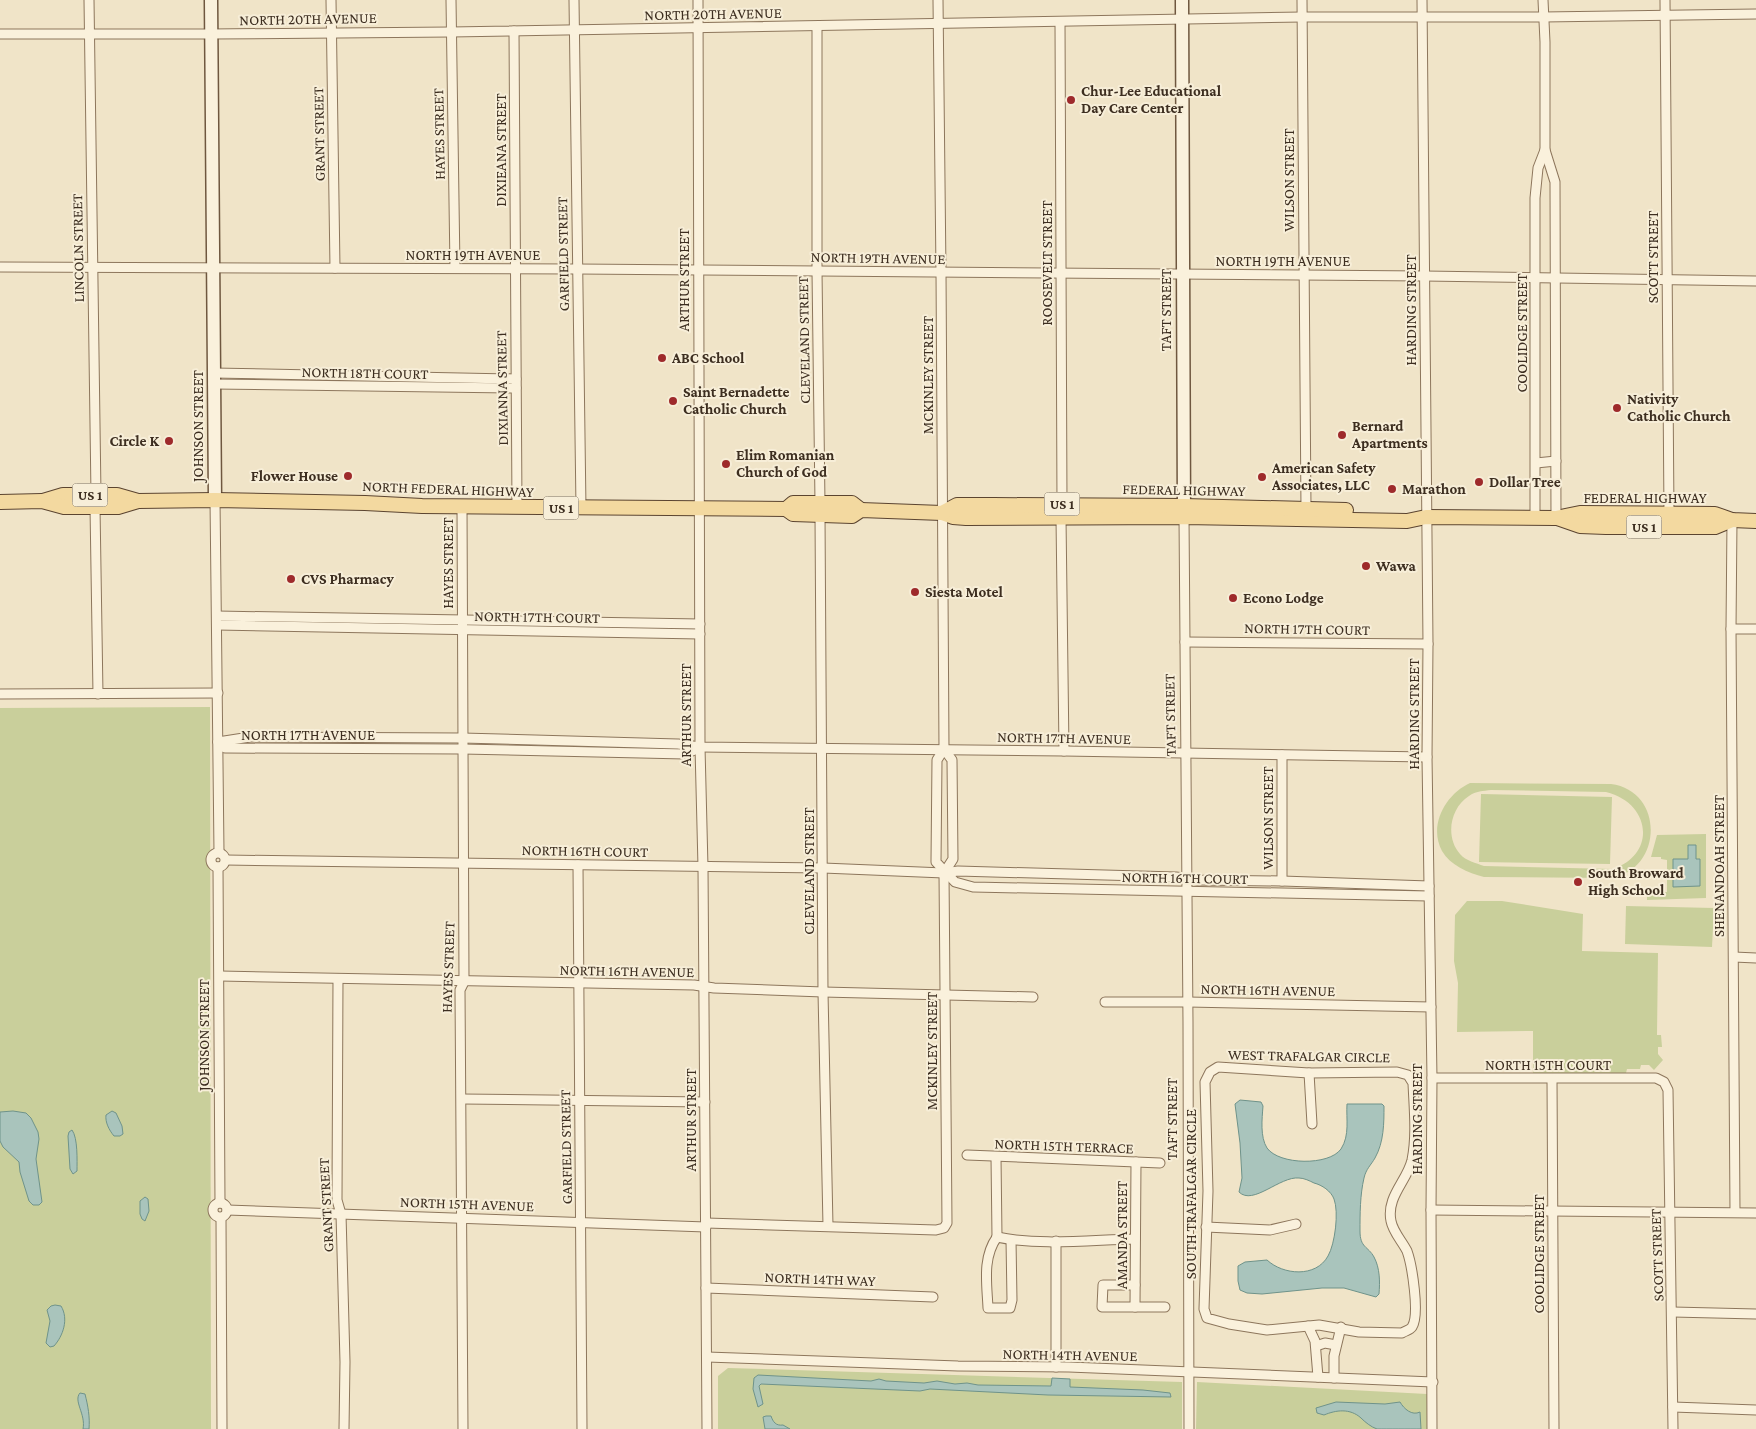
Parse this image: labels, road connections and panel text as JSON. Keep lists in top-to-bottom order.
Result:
{
  "streets": {
    "main road": ["NORTH FEDERAL HIGHWAY", "FEDERAL HIGHWAY", "US 1"],
    "street": [
      "NORTH 20TH AVENUE",
      "GRANT STREET",
      "HAYES STREET",
      "DIXIEANA STREET",
      "WILSON STREET",
      "LINCOLN STREET",
      "GARFIELD STREET",
      "NORTH 19TH AVENUE",
      "SCOTT STREET",
      "ROOSEVELT STREET",
      "ARTHUR STREET",
      "TAFT STREET",
      "HARDING STREET",
      "COOLIDGE STREET",
      "CLEVELAND STREET",
      "NORTH 18TH COURT",
      "MCKINLEY STREET",
      "DIXIANNA STREET",
      "JOHNSON STREET",
      "NORTH 17TH COURT",
      "NORTH 17TH AVENUE",
      "NORTH 16TH COURT",
      "SHENANDOAH STREET",
      "NORTH 16TH AVENUE",
      "WEST TRAFALGAR CIRCLE",
      "NORTH 15TH COURT",
      "NORTH 15TH TERRACE",
      "SOUTH TRAFALGAR CIRCLE",
      "NORTH 15TH AVENUE",
      "AMANDA STREET",
      "NORTH 14TH WAY",
      "NORTH 14TH AVENUE"
    ]
  },
  "crossings": [
    ["NORTH 20TH AVENUE", "GRANT STREET"],
    ["NORTH 20TH AVENUE", "HAYES STREET"],
    ["NORTH 20TH AVENUE", "DIXIEANA STREET"],
    ["NORTH 20TH AVENUE", "WILSON STREET"],
    ["NORTH 20TH AVENUE", "LINCOLN STREET"],
    ["NORTH 20TH AVENUE", "GARFIELD STREET"],
    ["NORTH 20TH AVENUE", "SCOTT STREET"],
    ["NORTH 20TH AVENUE", "ROOSEVELT STREET"],
    ["NORTH 20TH AVENUE", "ARTHUR STREET"],
    ["NORTH 20TH AVENUE", "TAFT STREET"],
    ["NORTH 20TH AVENUE", "HARDING STREET"],
    ["NORTH 20TH AVENUE", "COOLIDGE STREET"],
    ["NORTH 20TH AVENUE", "CLEVELAND STREET"],
    ["NORTH 20TH AVENUE", "MCKINLEY STREET"],
    ["NORTH 20TH AVENUE", "JOHNSON STREET"],
    ["GRANT STREET", "NORTH 19TH AVENUE"],
    ["GRANT STREET", "NORTH 16TH AVENUE"],
    ["GRANT STREET", "NORTH 15TH AVENUE"],
    ["HAYES STREET", "NORTH 19TH AVENUE"],
    ["HAYES STREET", "NORTH FEDERAL HIGHWAY"],
    ["HAYES STREET", "NORTH 17TH COURT"],
    ["HAYES STREET", "NORTH 17TH AVENUE"],
    ["HAYES STREET", "NORTH 16TH COURT"],
    ["HAYES STREET", "NORTH 16TH AVENUE"],
    ["HAYES STREET", "NORTH 15TH AVENUE"],
    ["DIXIEANA STREET", "NORTH 19TH AVENUE"],
    ["DIXIEANA STREET", "DIXIANNA STREET"],
    ["WILSON STREET", "NORTH 19TH AVENUE"],
    ["WILSON STREET", "FEDERAL HIGHWAY"],
    ["WILSON STREET", "NORTH 17TH AVENUE"],
    ["WILSON STREET", "NORTH 16TH COURT"],
    ["LINCOLN STREET", "NORTH 19TH AVENUE"],
    ["LINCOLN STREET", "NORTH FEDERAL HIGHWAY"],
    ["GARFIELD STREET", "NORTH 19TH AVENUE"],
    ["GARFIELD STREET", "NORTH FEDERAL HIGHWAY"],
    ["GARFIELD STREET", "NORTH 16TH COURT"],
    ["GARFIELD STREET", "NORTH 16TH AVENUE"],
    ["GARFIELD STREET", "NORTH 15TH AVENUE"],
    ["NORTH 19TH AVENUE", "SCOTT STREET"],
    ["NORTH 19TH AVENUE", "ROOSEVELT STREET"],
    ["NORTH 19TH AVENUE", "ARTHUR STREET"],
    ["NORTH 19TH AVENUE", "TAFT STREET"],
    ["NORTH 19TH AVENUE", "HARDING STREET"],
    ["NORTH 19TH AVENUE", "COOLIDGE STREET"],
    ["NORTH 19TH AVENUE", "CLEVELAND STREET"],
    ["NORTH 19TH AVENUE", "MCKINLEY STREET"],
    ["NORTH 19TH AVENUE", "DIXIANNA STREET"],
    ["NORTH 19TH AVENUE", "JOHNSON STREET"],
    ["SCOTT STREET", "FEDERAL HIGHWAY"],
    ["SCOTT STREET", "NORTH 15TH COURT"],
    ["ROOSEVELT STREET", "FEDERAL HIGHWAY"],
    ["ROOSEVELT STREET", "NORTH 17TH AVENUE"],
    ["ARTHUR STREET", "NORTH FEDERAL HIGHWAY"],
    ["ARTHUR STREET", "NORTH 17TH COURT"],
    ["ARTHUR STREET", "NORTH 17TH AVENUE"],
    ["ARTHUR STREET", "NORTH 16TH COURT"],
    ["ARTHUR STREET", "NORTH 16TH AVENUE"],
    ["ARTHUR STREET", "NORTH 15TH AVENUE"],
    ["ARTHUR STREET", "NORTH 14TH WAY"],
    ["ARTHUR STREET", "NORTH 14TH AVENUE"],
    ["TAFT STREET", "FEDERAL HIGHWAY"],
    ["TAFT STREET", "NORTH 17TH COURT"],
    ["TAFT STREET", "NORTH 17TH AVENUE"],
    ["TAFT STREET", "NORTH 16TH COURT"],
    ["TAFT STREET", "NORTH 16TH AVENUE"],
    ["TAFT STREET", "NORTH 14TH AVENUE"],
    ["HARDING STREET", "FEDERAL HIGHWAY"],
    ["HARDING STREET", "NORTH 17TH COURT"],
    ["HARDING STREET", "NORTH 17TH AVENUE"],
    ["HARDING STREET", "NORTH 16TH COURT"],
    ["HARDING STREET", "NORTH 16TH AVENUE"],
    ["HARDING STREET", "NORTH 15TH COURT"],
    ["HARDING STREET", "NORTH 14TH AVENUE"],
    ["COOLIDGE STREET", "FEDERAL HIGHWAY"],
    ["COOLIDGE STREET", "NORTH 15TH COURT"],
    ["CLEVELAND STREET", "FEDERAL HIGHWAY"],
    ["CLEVELAND STREET", "NORTH 17TH AVENUE"],
    ["CLEVELAND STREET", "NORTH 16TH COURT"],
    ["CLEVELAND STREET", "NORTH 16TH AVENUE"],
    ["CLEVELAND STREET", "NORTH 15TH AVENUE"],
    ["NORTH 18TH COURT", "DIXIANNA STREET"],
    ["NORTH 18TH COURT", "JOHNSON STREET"],
    ["MCKINLEY STREET", "FEDERAL HIGHWAY"],
    ["MCKINLEY STREET", "NORTH 17TH AVENUE"],
    ["MCKINLEY STREET", "NORTH 16TH COURT"],
    ["MCKINLEY STREET", "NORTH 16TH AVENUE"],
    ["MCKINLEY STREET", "NORTH 15TH AVENUE"],
    ["DIXIANNA STREET", "NORTH FEDERAL HIGHWAY"],
    ["JOHNSON STREET", "NORTH FEDERAL HIGHWAY"],
    ["JOHNSON STREET", "NORTH 17TH COURT"],
    ["JOHNSON STREET", "NORTH 17TH AVENUE"],
    ["JOHNSON STREET", "NORTH 16TH COURT"],
    ["JOHNSON STREET", "NORTH 16TH AVENUE"],
    ["JOHNSON STREET", "NORTH 15TH AVENUE"],
    ["NORTH FEDERAL HIGHWAY", "FEDERAL HIGHWAY"],
    ["FEDERAL HIGHWAY", "SHENANDOAH STREET"],
    ["WEST TRAFALGAR CIRCLE", "SOUTH TRAFALGAR CIRCLE"],
    ["NORTH 15TH TERRACE", "AMANDA STREET"]
  ],
  "places": [
    "Chur-Lee Educational Day Care Center",
    "ABC School",
    "Saint Bernadette Catholic Church",
    "Nativity Catholic Church",
    "Bernard Apartments",
    "Circle K",
    "Elim Romanian Church of God",
    "Flower House",
    "American Safety Associates, LLC",
    "Dollar Tree",
    "Marathon",
    "Wawa",
    "CVS Pharmacy",
    "Siesta Motel",
    "Econo Lodge",
    "South Broward High School"
  ]
}
